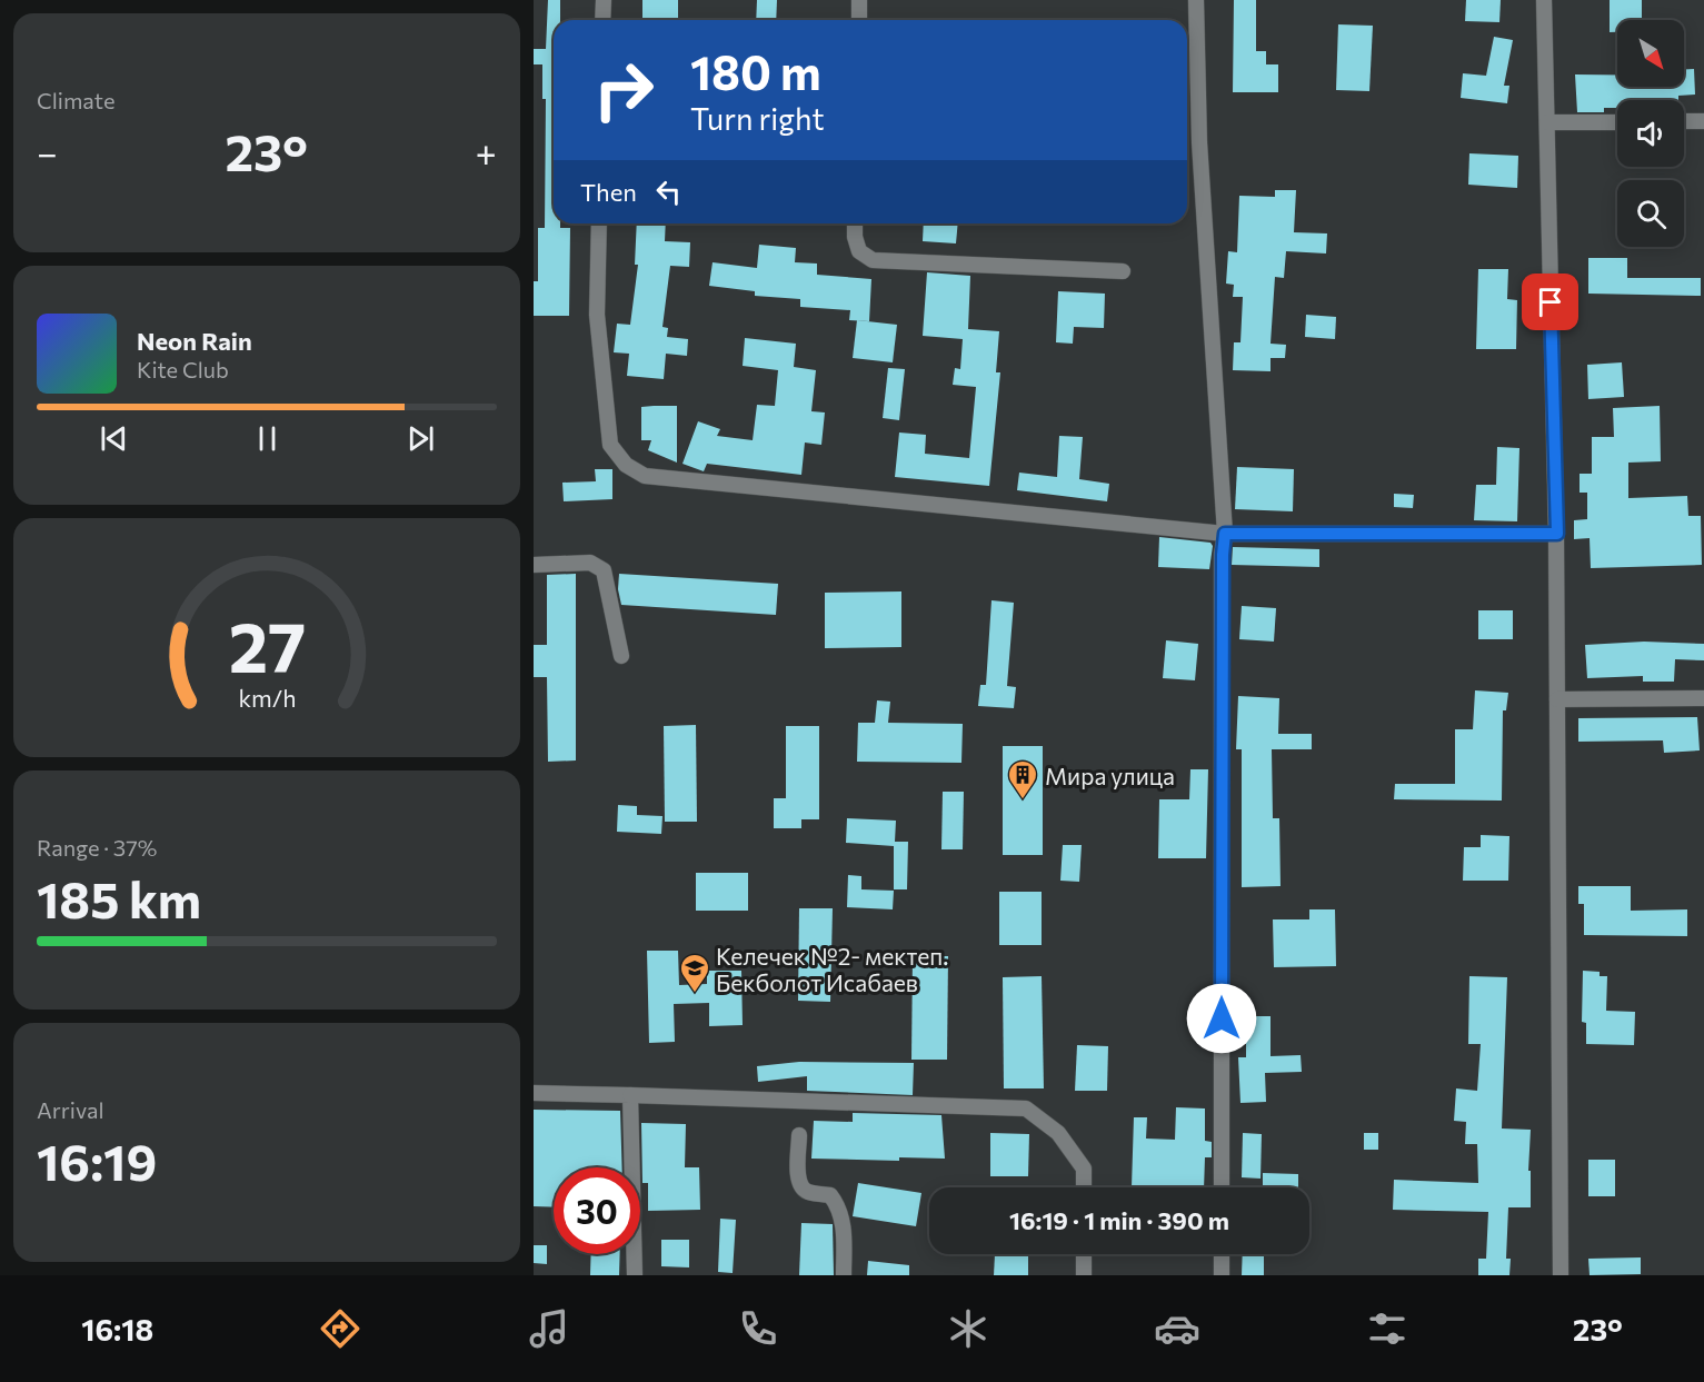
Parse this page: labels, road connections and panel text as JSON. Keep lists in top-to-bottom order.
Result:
{
  "places": {
    "building": ["Мира улица"],
    "school or university": ["Келечек №2- мектеп. Бекболот Исабаев"]
  },
  "north": "bottom right",
  "page": {
    "tile": [
      "Climate",
      ["Range · 37%", "185 km"],
      ["Arrival", "16:19"]
    ],
    "turn": ["180 m", "Turn right"],
    "heat": ["−", "23°", "+"],
    "then": "Then",
    "song": ["Neon Rain", "Kite Club"],
    "limit": "30",
    "trip": "16:19 · 1 min · 390 m",
    "tabs": ["16:18", "23°"],
    "gauge": ["27", "km/h"]
  }
}
